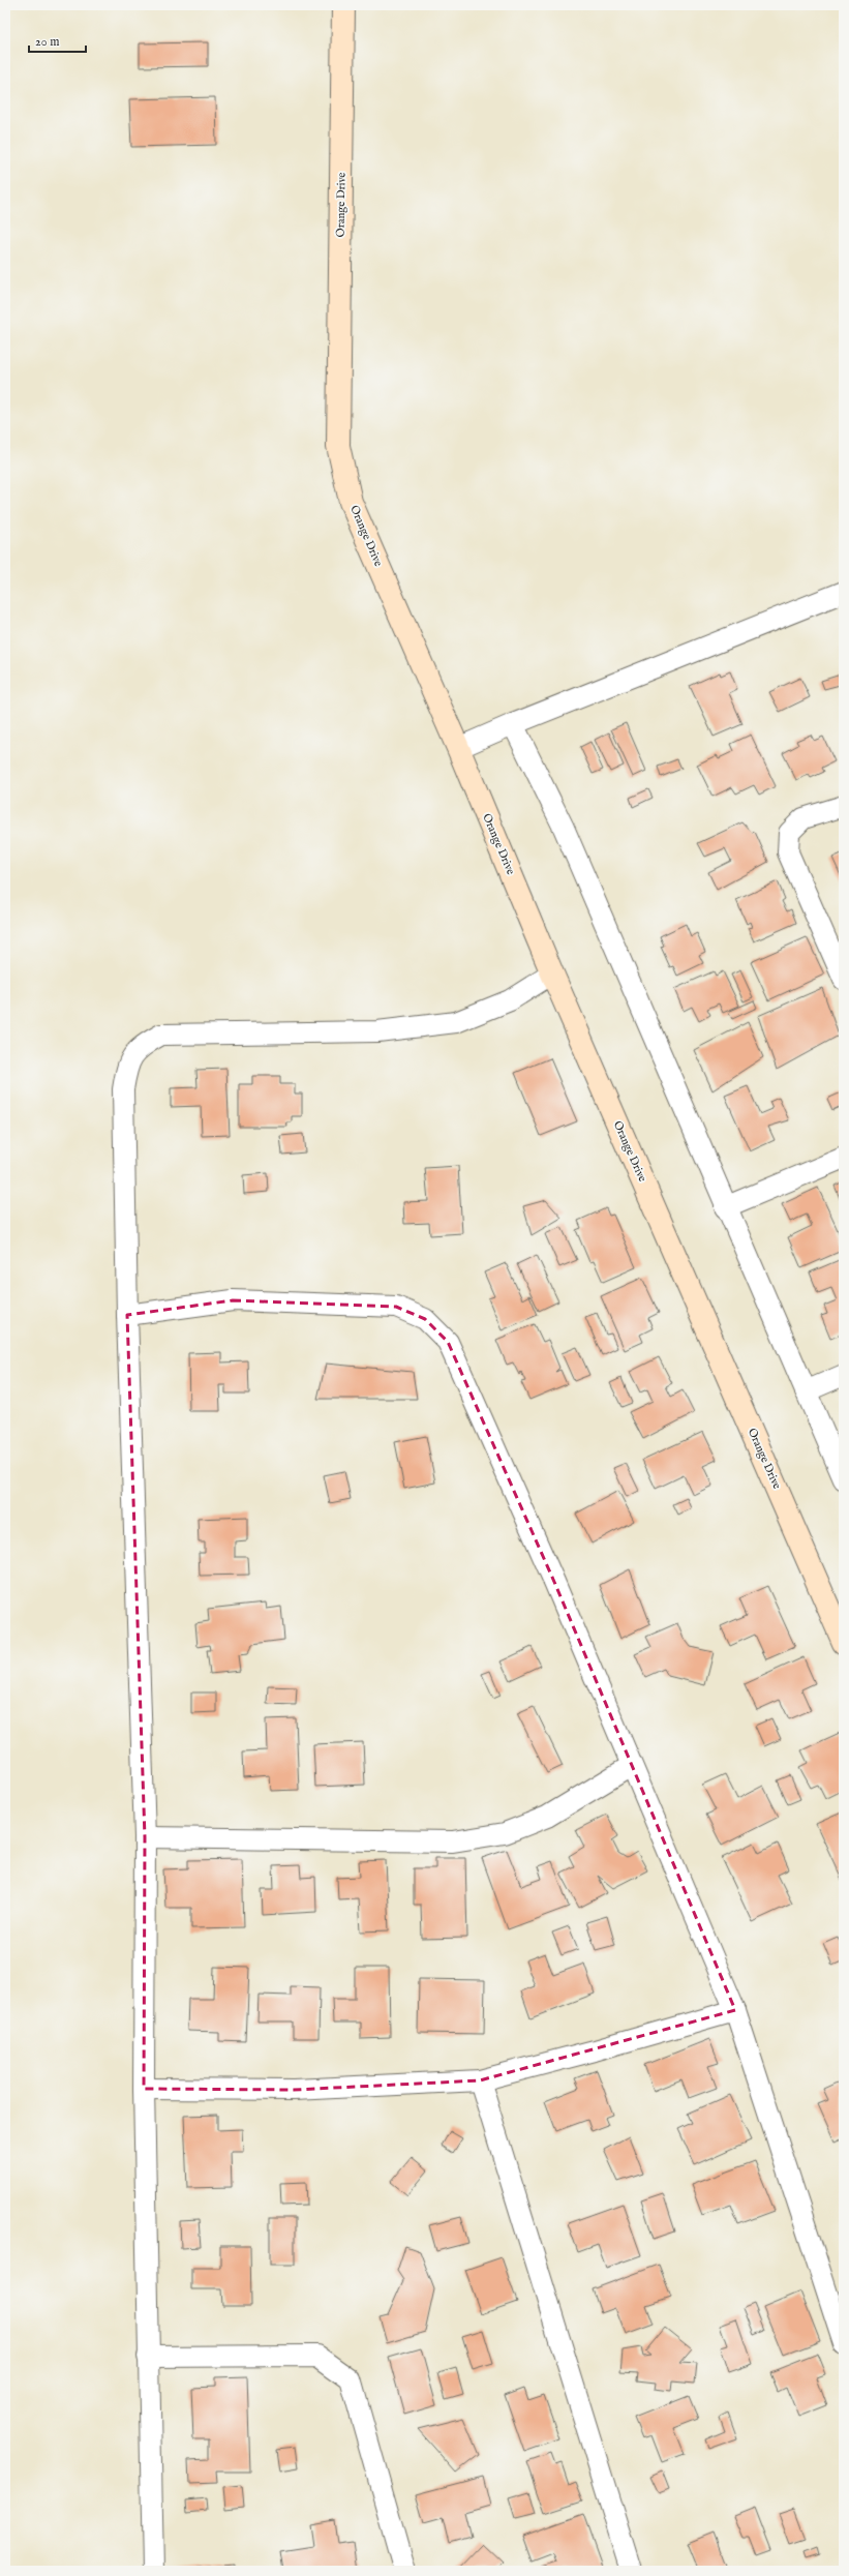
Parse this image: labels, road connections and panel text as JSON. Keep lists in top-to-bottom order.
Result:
{
  "streets": {
    "street": ["Orange Drive"]
  },
  "scale_bar": "20 m"
}
